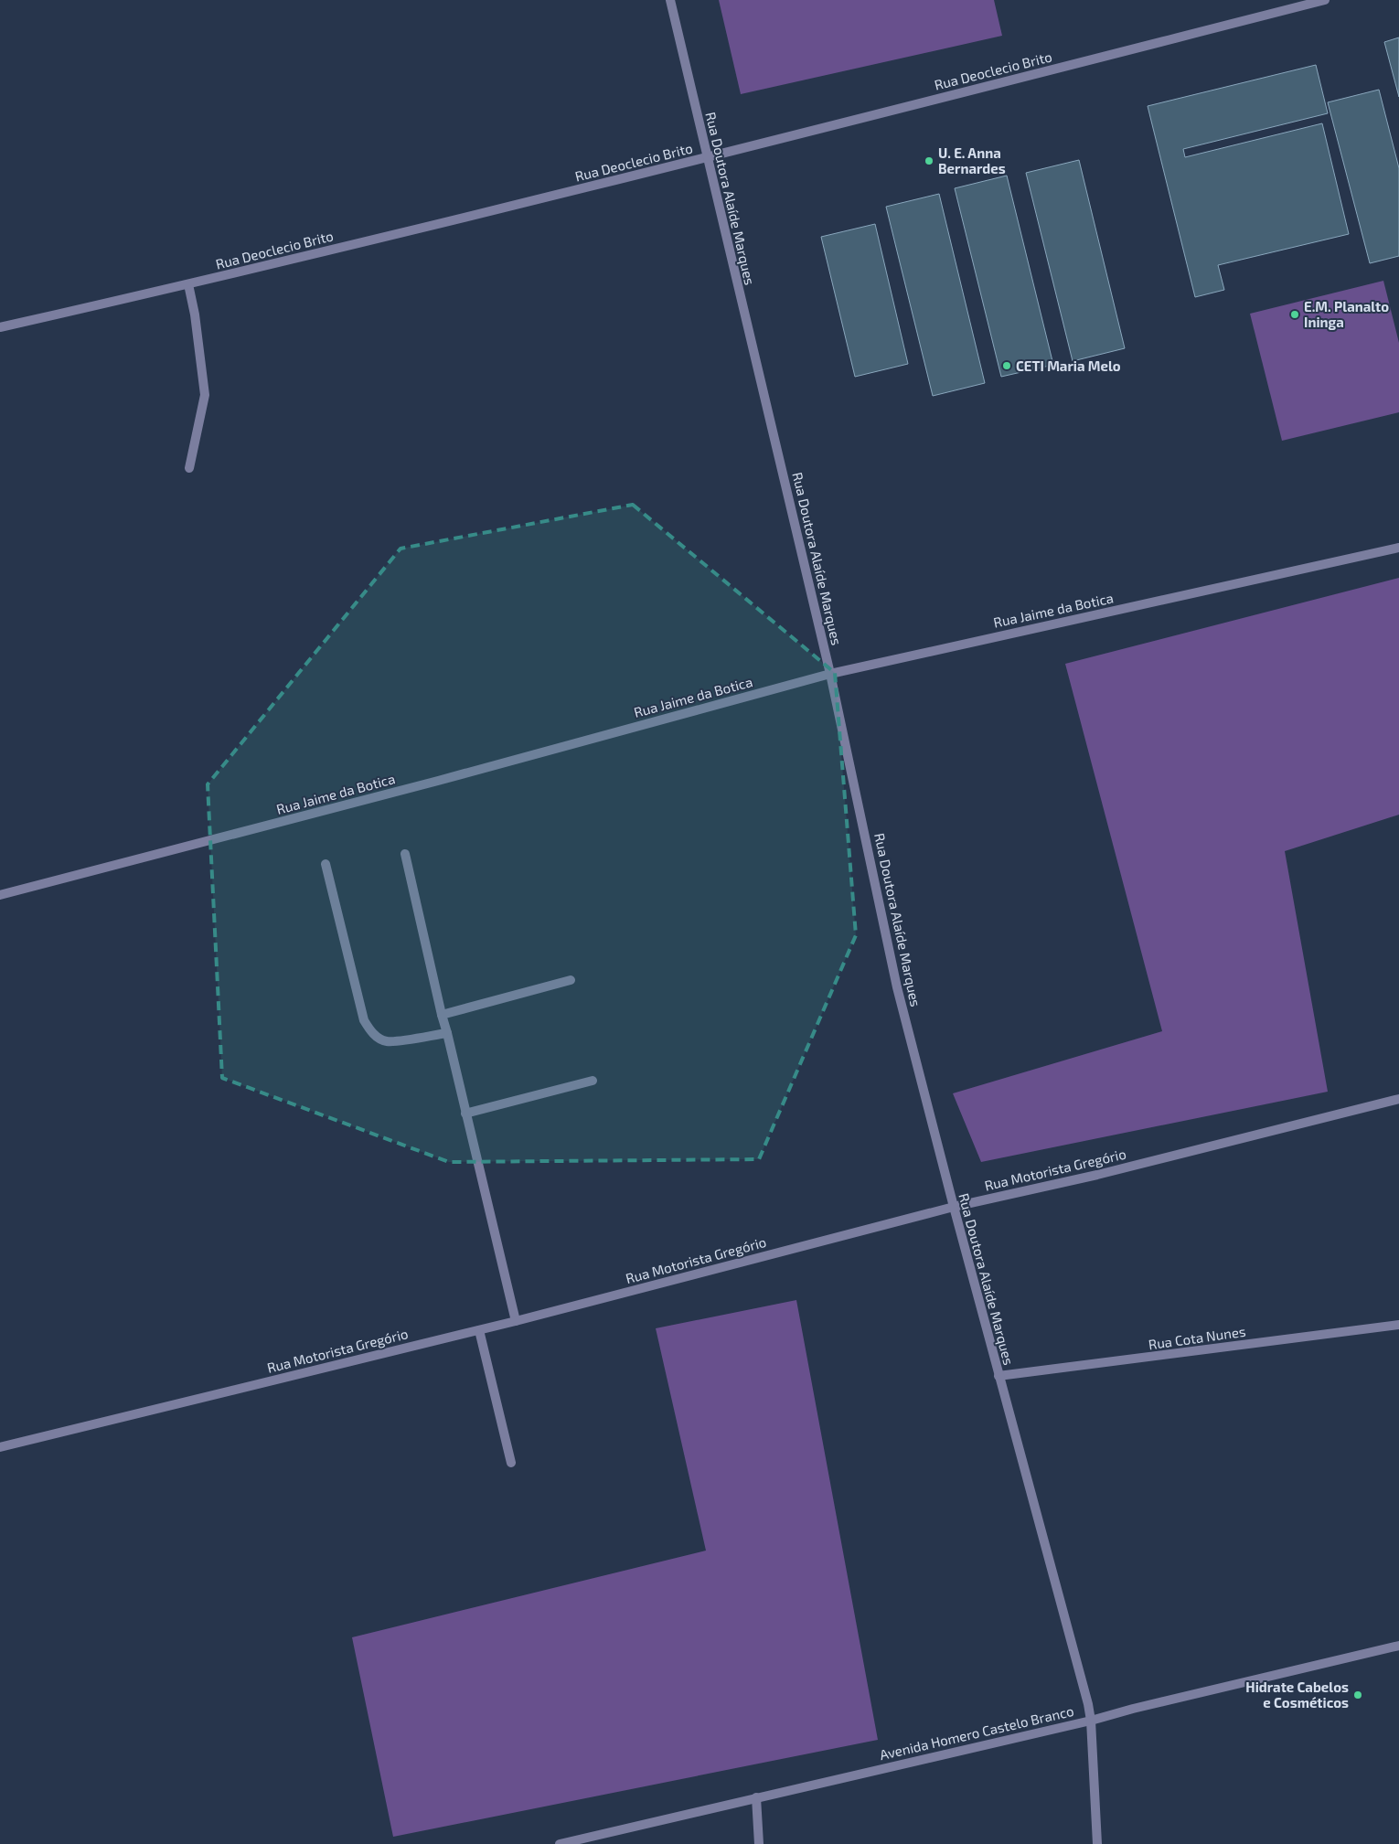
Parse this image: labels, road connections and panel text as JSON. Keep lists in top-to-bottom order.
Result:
{
  "streets": {
    "street": [
      "Rua Deoclecio Brito",
      "Rua Doutora Alaíde Marques",
      "Rua Jaime da Botica",
      "Rua Motorista Gregório",
      "Rua Cota Nunes",
      "Avenida Homero Castelo Branco"
    ]
  },
  "crossings": [
    ["Rua Deoclecio Brito", "Rua Doutora Alaíde Marques"],
    ["Rua Doutora Alaíde Marques", "Rua Jaime da Botica"],
    ["Rua Doutora Alaíde Marques", "Rua Motorista Gregório"],
    ["Rua Doutora Alaíde Marques", "Rua Cota Nunes"],
    ["Rua Doutora Alaíde Marques", "Avenida Homero Castelo Branco"]
  ],
  "places": [
    "U. E. Anna Bernardes",
    "E.M. Planalto Ininga",
    "CETI Maria Melo",
    "Hidrate Cabelos e Cosméticos"
  ]
}
